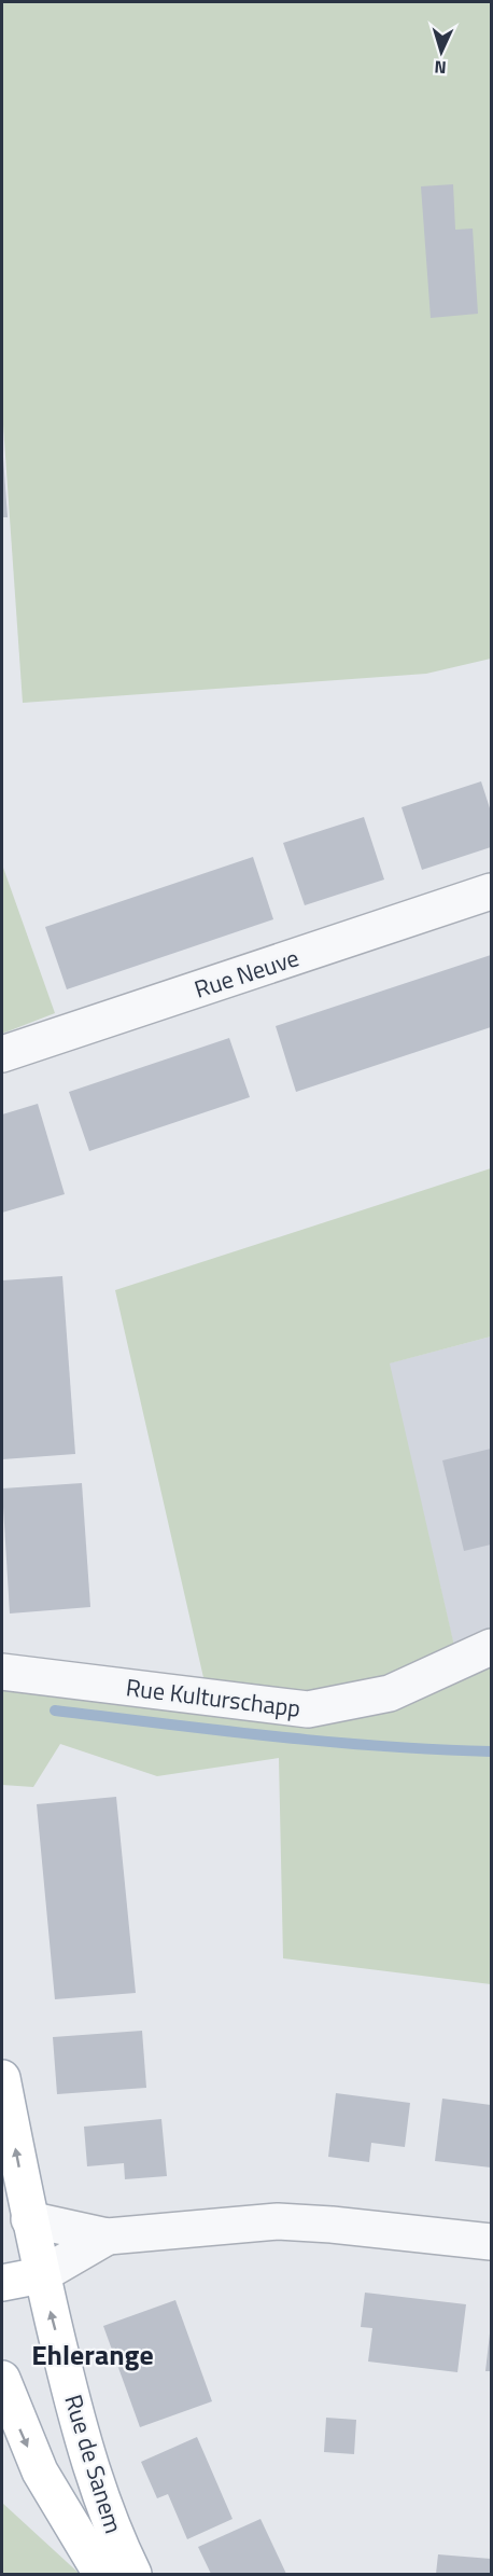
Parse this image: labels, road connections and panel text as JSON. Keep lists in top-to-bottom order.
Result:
{
  "streets": {
    "main road": ["Rue de Sanem"],
    "street": ["Rue Neuve", "Rue Kulturschapp"]
  },
  "districts": ["Ehlerange"],
  "north": "bottom"
}
